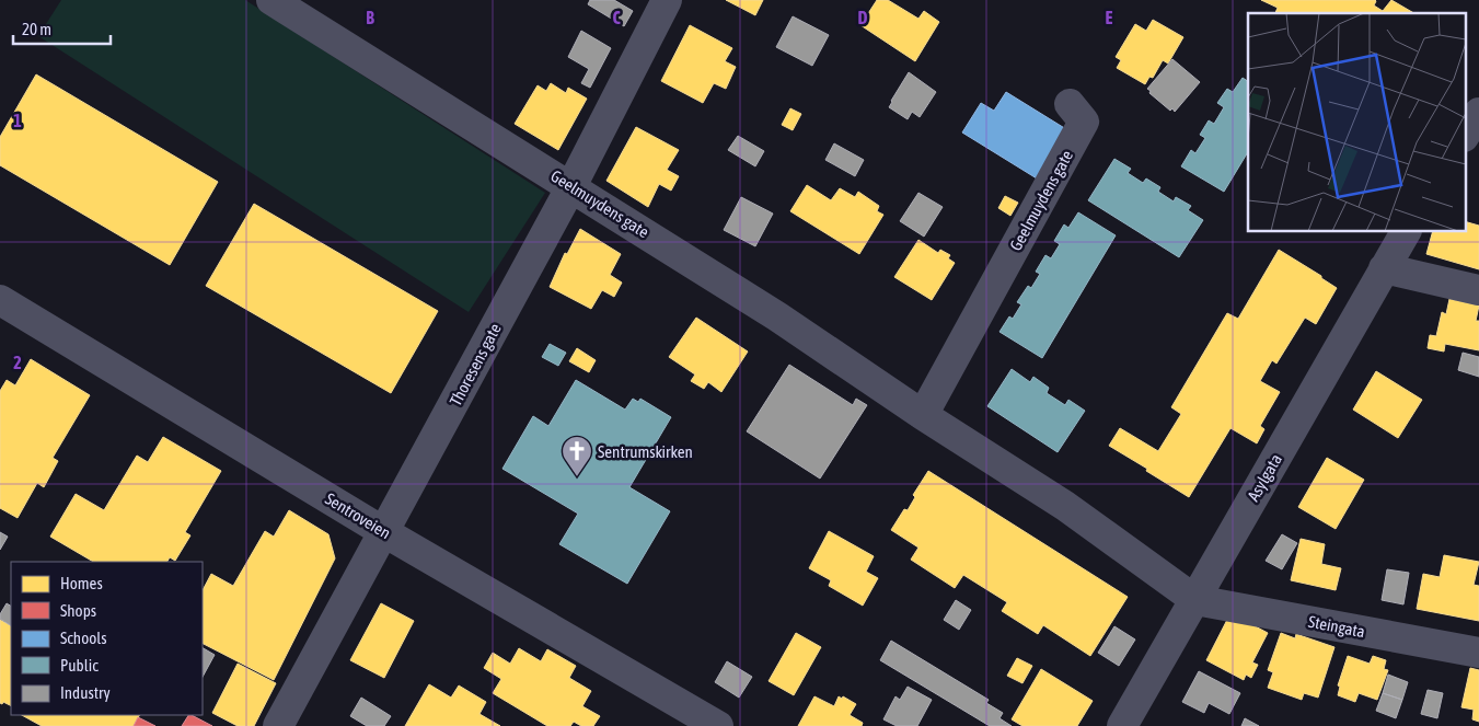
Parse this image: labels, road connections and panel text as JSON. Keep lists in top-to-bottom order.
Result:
{
  "streets": {
    "street": [
      "Geelmuydens gate",
      "Thoresens gate",
      "Asylgata",
      "Sentroveien",
      "Steingata"
    ]
  },
  "crossings": [
    ["Geelmuydens gate", "Thoresens gate"],
    ["Geelmuydens gate", "Asylgata"],
    ["Geelmuydens gate", "Steingata"],
    ["Thoresens gate", "Sentroveien"],
    ["Asylgata", "Steingata"]
  ],
  "places": {
    "church": ["Sentrumskirken"]
  },
  "legend": [
    "Homes",
    "Shops",
    "Schools",
    "Public",
    "Industry"
  ],
  "scale_bar": "20 m",
  "grid": {
    "columns": [
      "B",
      "C",
      "D",
      "E"
    ],
    "rows": ["1", "2"]
  }
}
